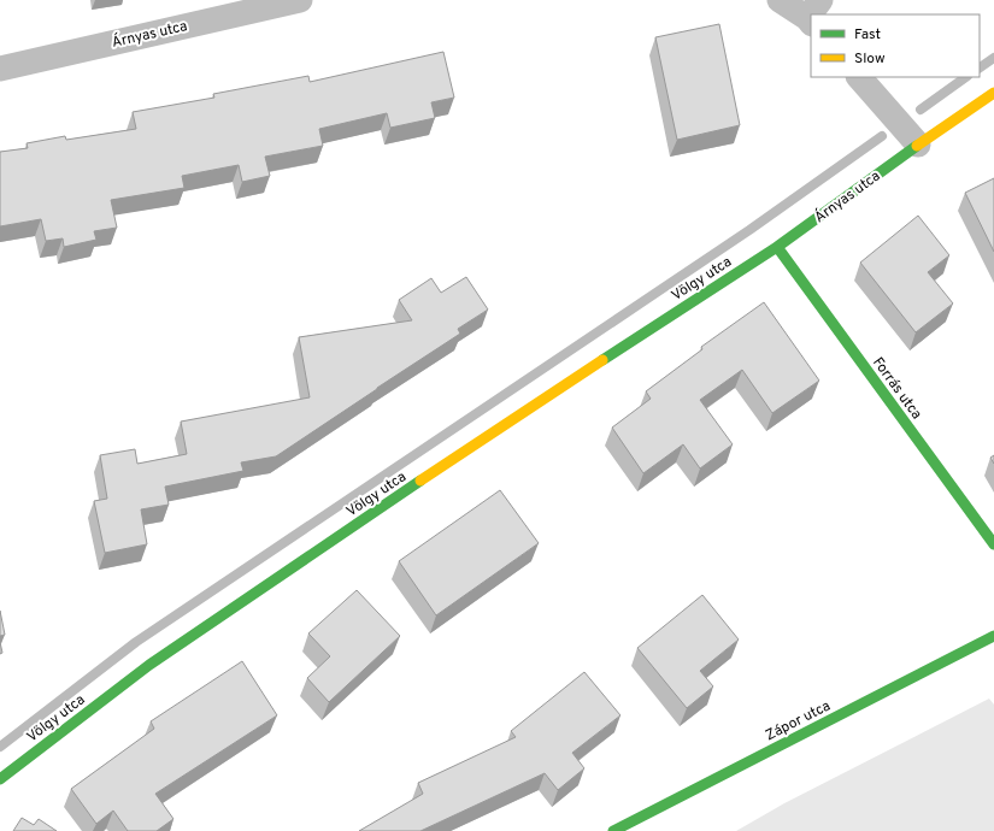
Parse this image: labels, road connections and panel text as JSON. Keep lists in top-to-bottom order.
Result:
{
  "streets": {
    "street": [
      "Árnyas utca",
      "Völgy utca",
      "Forrás utca",
      "Zápor utca"
    ]
  },
  "crossings": [
    ["Árnyas utca", "Völgy utca"],
    ["Árnyas utca", "Forrás utca"],
    ["Völgy utca", "Forrás utca"]
  ],
  "legend": ["Fast", "Slow"]
}
